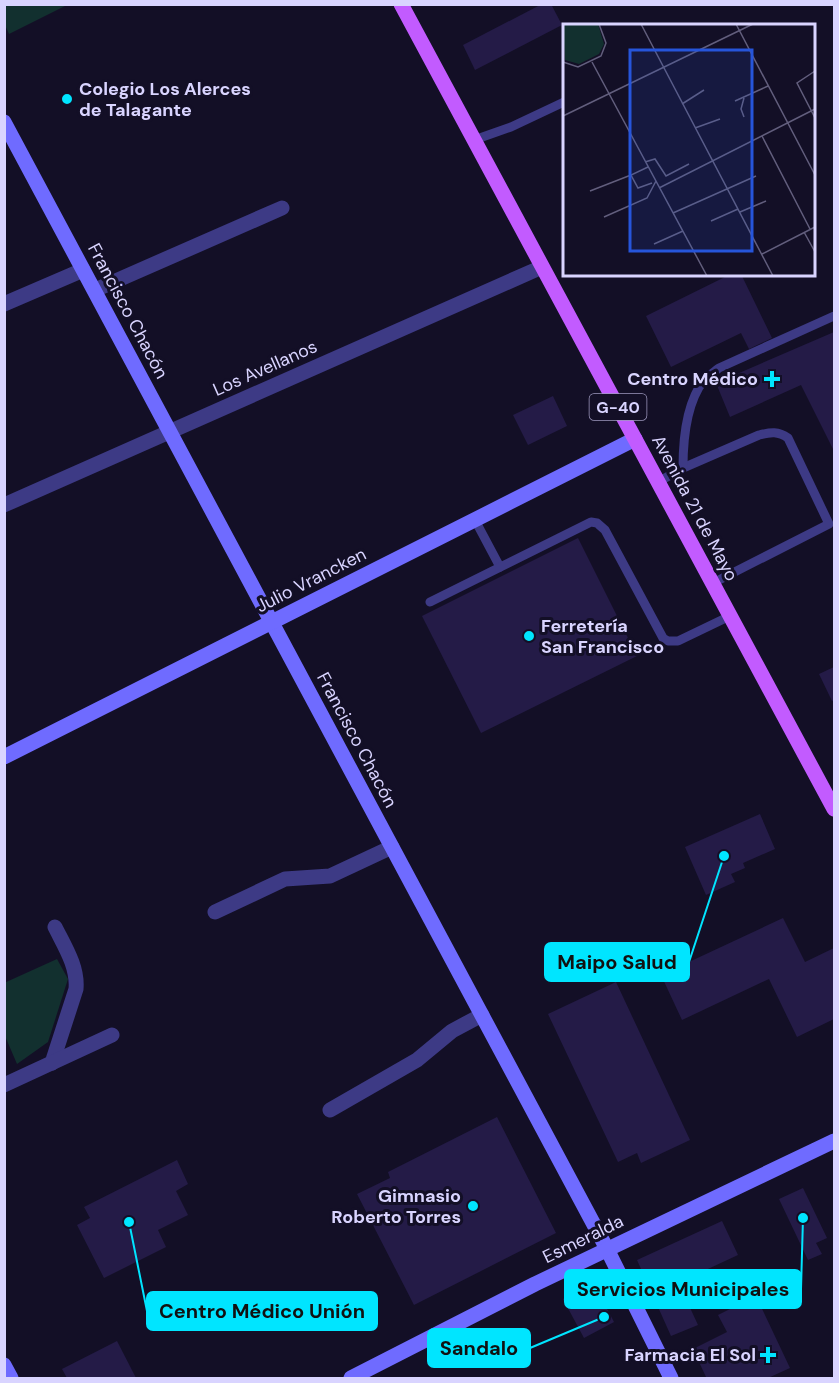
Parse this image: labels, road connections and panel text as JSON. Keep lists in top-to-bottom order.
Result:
{
  "streets": {
    "main road": ["G-40", "Avenida 21 de Mayo"],
    "street": [
      "Francisco Chacón",
      "Los Avellanos",
      "Julio Vrancken",
      "Esmeralda"
    ]
  },
  "crossings": [
    ["Francisco Chacón", "Los Avellanos"],
    ["Francisco Chacón", "Julio Vrancken"],
    ["Francisco Chacón", "Esmeralda"],
    ["Los Avellanos", "Avenida 21 de Mayo"],
    ["Avenida 21 de Mayo", "Julio Vrancken"]
  ],
  "places": {
    "other": [
      "Colegio Los Alerces de Talagante",
      "Ferretería San Francisco",
      "Maipo Salud",
      "Gimnasio Roberto Torres",
      "Servicios Municipales",
      "Centro Médico Unión",
      "Sandalo"
    ],
    "health": ["Centro Médico", "Farmacia El Sol"]
  }
}
